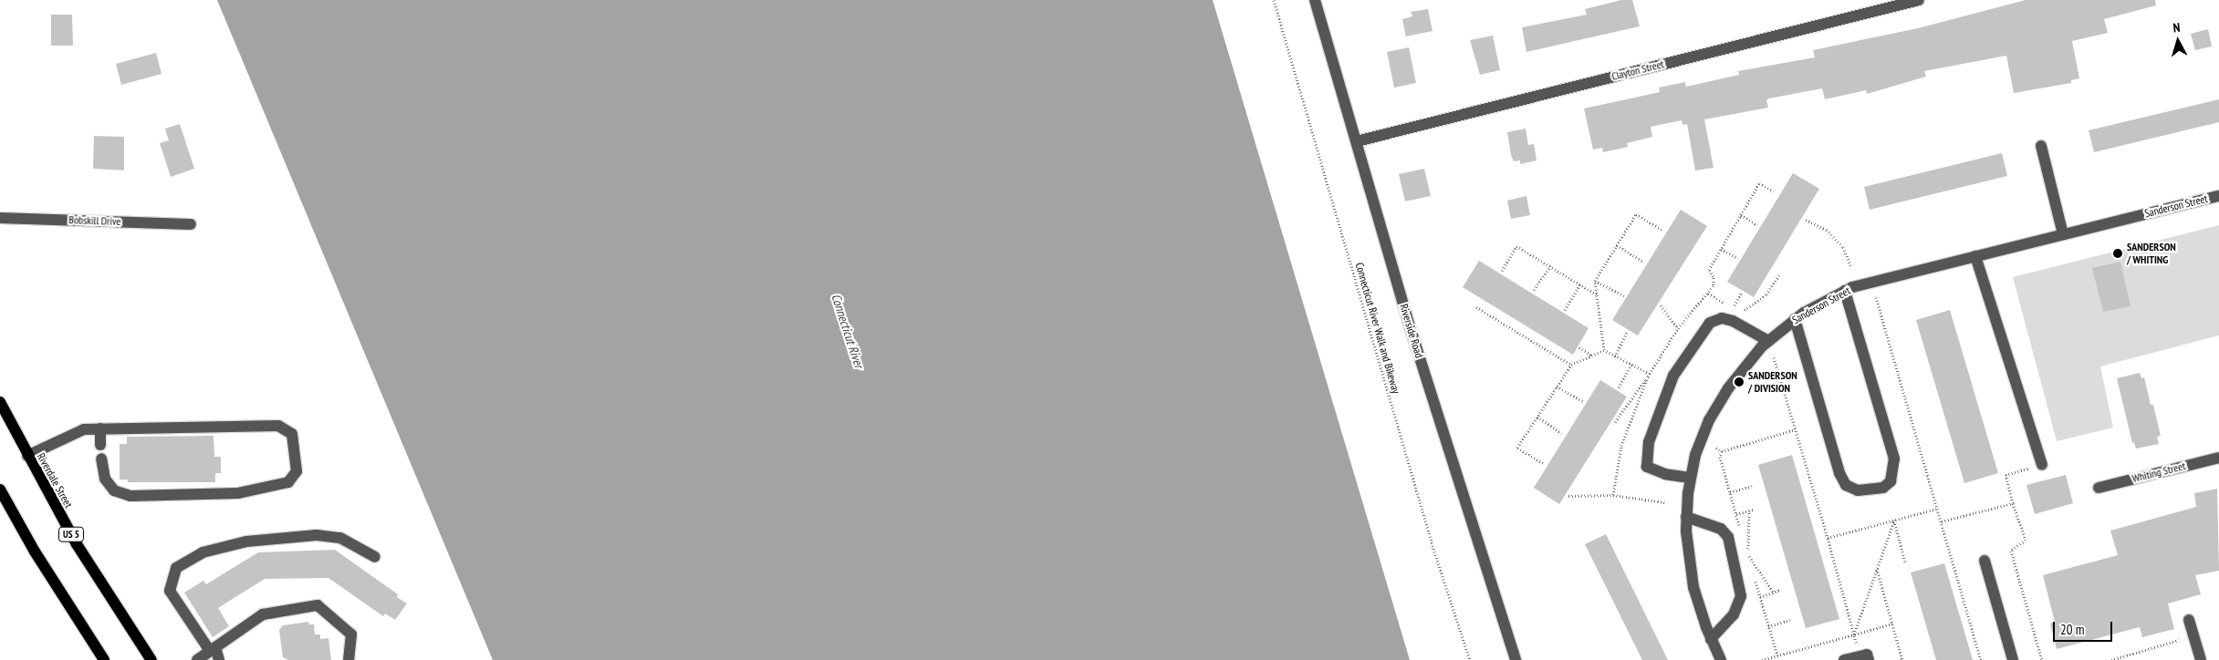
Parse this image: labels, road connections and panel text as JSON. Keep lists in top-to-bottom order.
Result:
{
  "streets": {
    "main road": ["Riverdale Street", "US 5"],
    "street": [
      "Clayton Street",
      "Sanderson Street",
      "Bobskill Drive",
      "Riverside Road",
      "Whiting Street"
    ],
    "path": ["Connecticut River Walk and Bikeway"]
  },
  "crossings": [
    ["Clayton Street", "Riverside Road"]
  ],
  "water": ["Connecticut River"],
  "places": ["SANDERSON / WHITING", "SANDERSON / DIVISION"],
  "scale_bar": "20 m",
  "north": "top"
}
